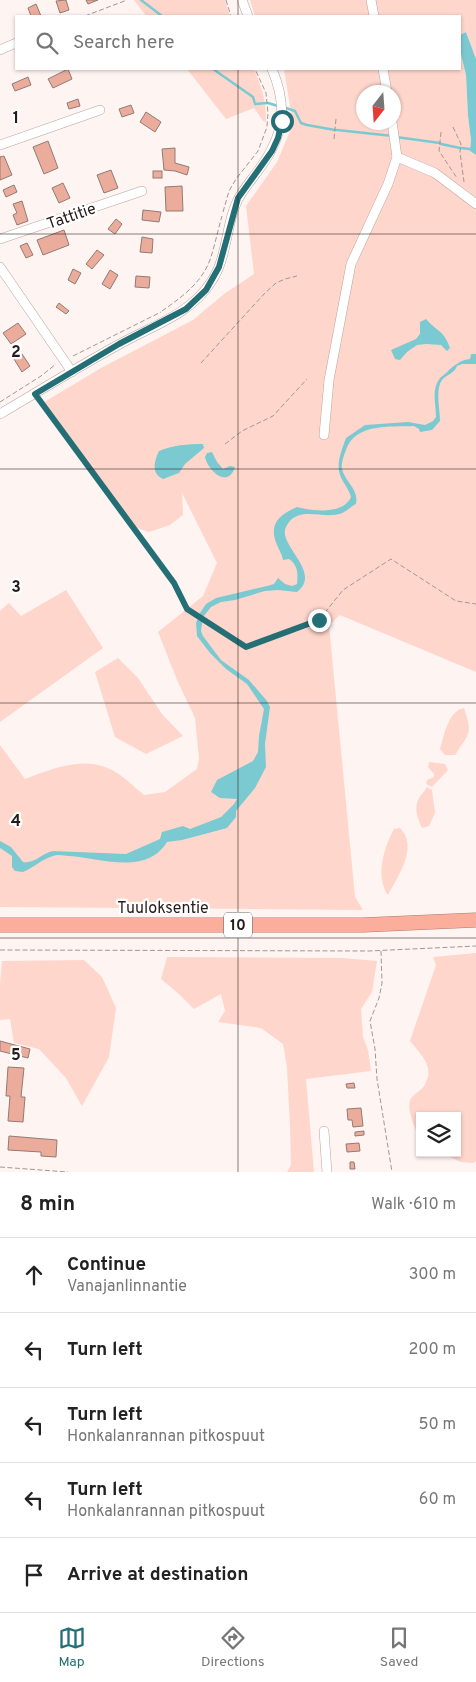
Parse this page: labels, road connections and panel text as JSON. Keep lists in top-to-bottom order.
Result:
{
  "streets": {
    "highway": ["Tuuloksentie", "10"],
    "street": ["Tattitie"]
  },
  "north": "bottom",
  "page": {
    "search": "Search here",
    "heading": ["8 min", "Walk · 610 m"],
    "list": [
      ["Continue", "Vanajanlinnantie", "300 m"],
      ["Turn left", "200 m"],
      ["Turn left", "Honkalanrannan pitkospuut", "50 m"],
      ["Turn left", "Honkalanrannan pitkospuut", "60 m"],
      "Arrive at destination"
    ],
    "nav": ["Map", "Directions", "Saved"]
  },
  "grid": {
    "rows": [
      "1",
      "2",
      "3",
      "4",
      "5"
    ]
  }
}
